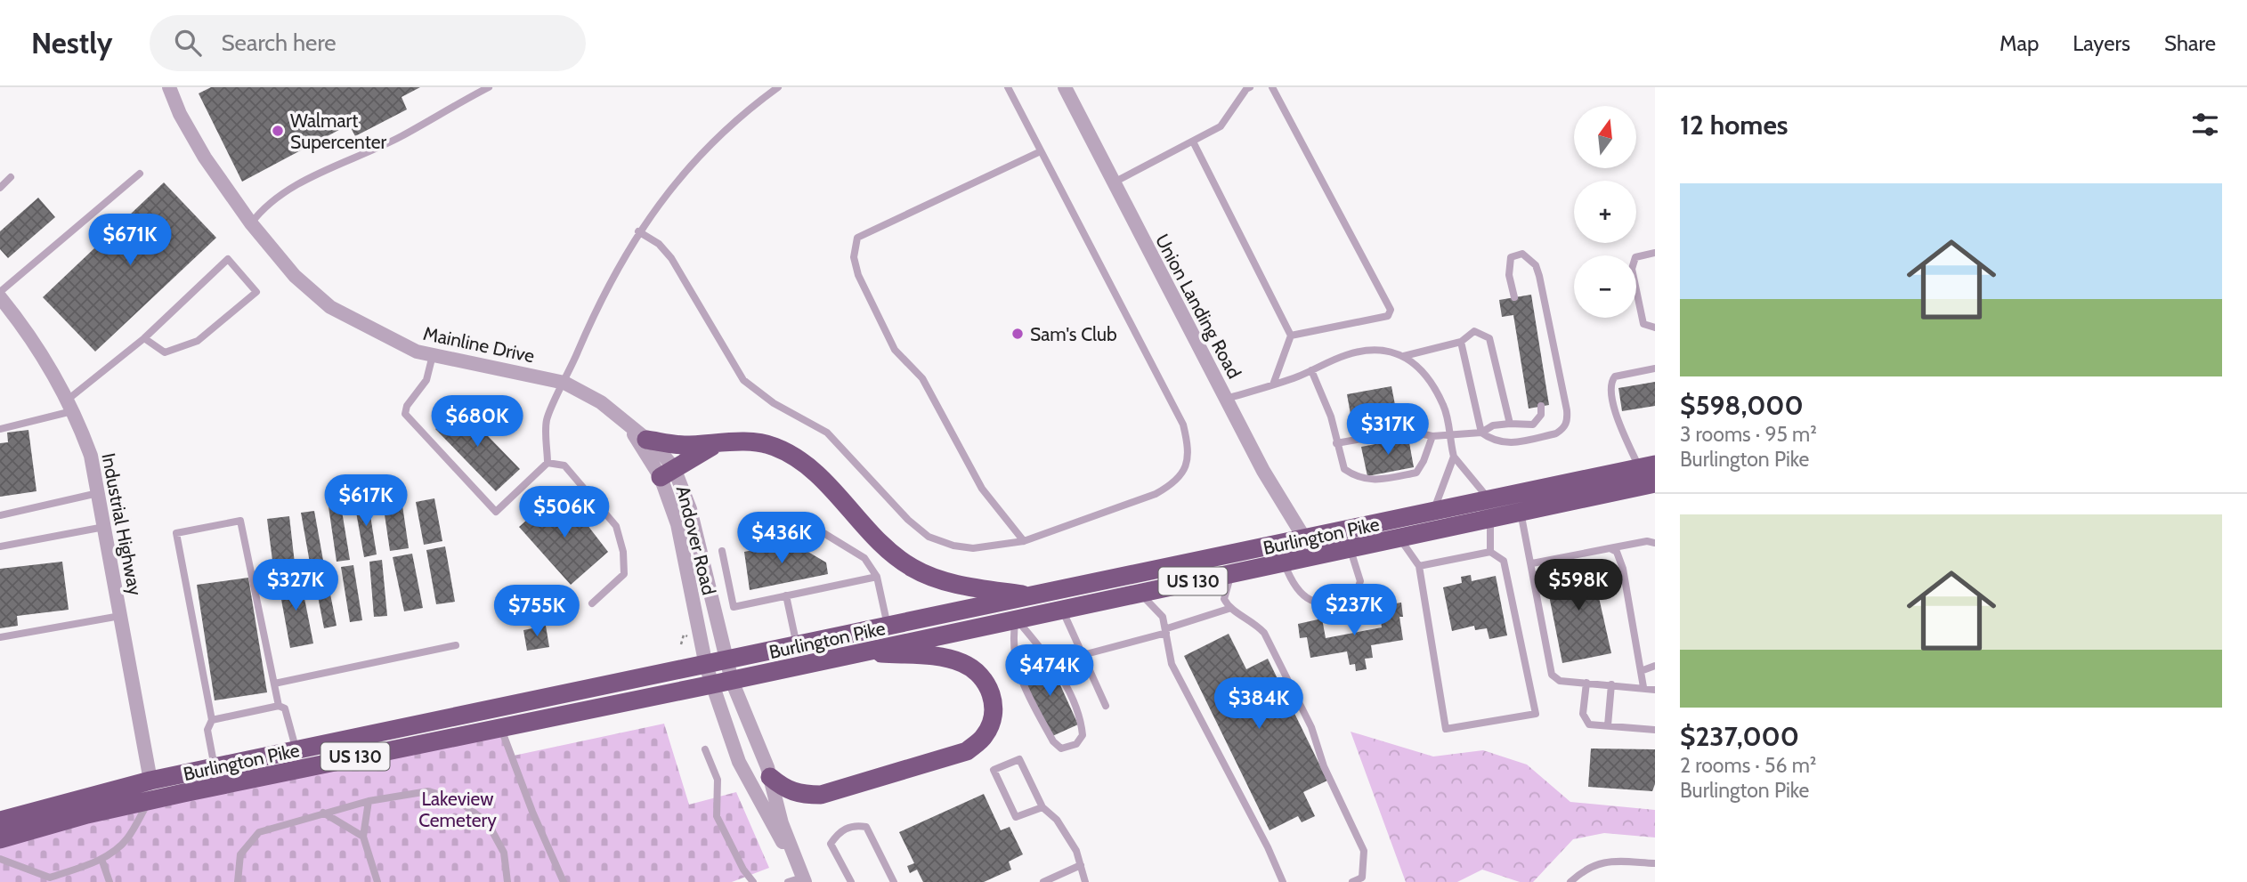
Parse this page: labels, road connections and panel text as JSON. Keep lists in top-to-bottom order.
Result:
{
  "streets": {
    "highway": ["Burlington Pike", "US 130"],
    "street": [
      "Union Landing Road",
      "Mainline Drive",
      "Industrial Highway",
      "Andover Road"
    ]
  },
  "crossings": [
    ["Union Landing Road", "Burlington Pike"],
    ["Mainline Drive", "Andover Road"],
    ["Industrial Highway", "Burlington Pike"],
    ["Burlington Pike", "Andover Road"]
  ],
  "parks": ["Lakeview Cemetery"],
  "places": ["Walmart Supercenter", "Sam's Club"],
  "north": "top",
  "page": {
    "header": "Nestly",
    "search": "Search here",
    "nav": ["Map", "Layers", "Share"],
    "heading": "12 homes",
    "map_buttons": ["+", "−"],
    "list": [
      {
        "name": "$598,000",
        "note": "3 rooms · 95 m² · Burlington Pike"
      },
      {
        "name": "$237,000",
        "note": "2 rooms · 56 m² · Burlington Pike"
      }
    ],
    "price": [
      "$671K",
      "$680K",
      "$317K",
      "$617K",
      "$506K",
      "$436K",
      "$327K",
      "$598K",
      "$237K",
      "$755K",
      "$474K",
      "$384K"
    ]
  }
}
